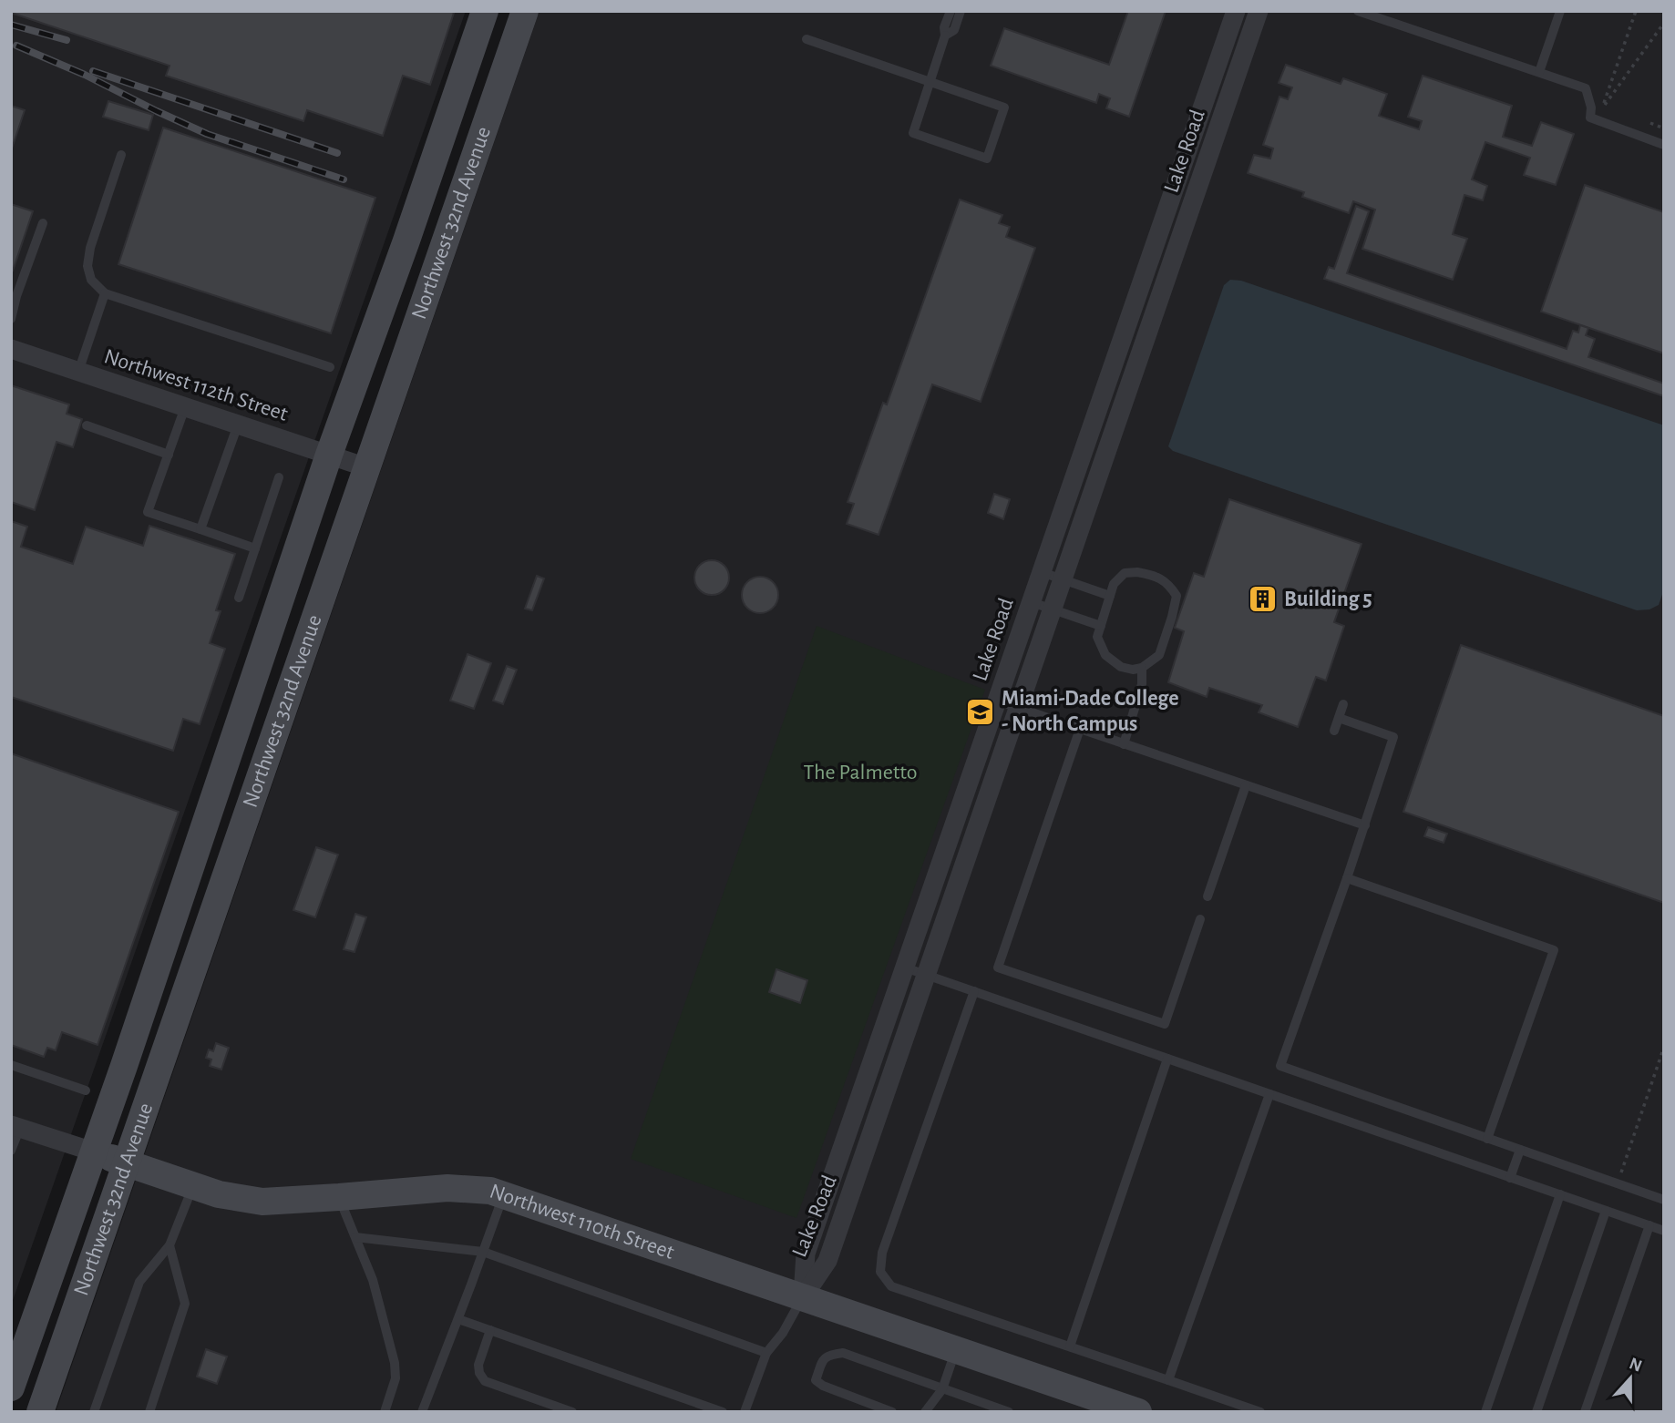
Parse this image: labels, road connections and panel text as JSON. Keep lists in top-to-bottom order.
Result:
{
  "streets": {
    "main road": ["Northwest 32nd Avenue", "Northwest 110th Street"],
    "street": ["Lake Road", "Northwest 112th Street"]
  },
  "crossings": [
    ["Lake Road", "Northwest 110th Street"],
    ["Northwest 32nd Avenue", "Northwest 112th Street"],
    ["Northwest 32nd Avenue", "Northwest 110th Street"]
  ],
  "parks": ["The Palmetto"],
  "places": {
    "building": ["Building 5"],
    "school or university": ["Miami-Dade College - North Campus"]
  },
  "north": "top"
}
